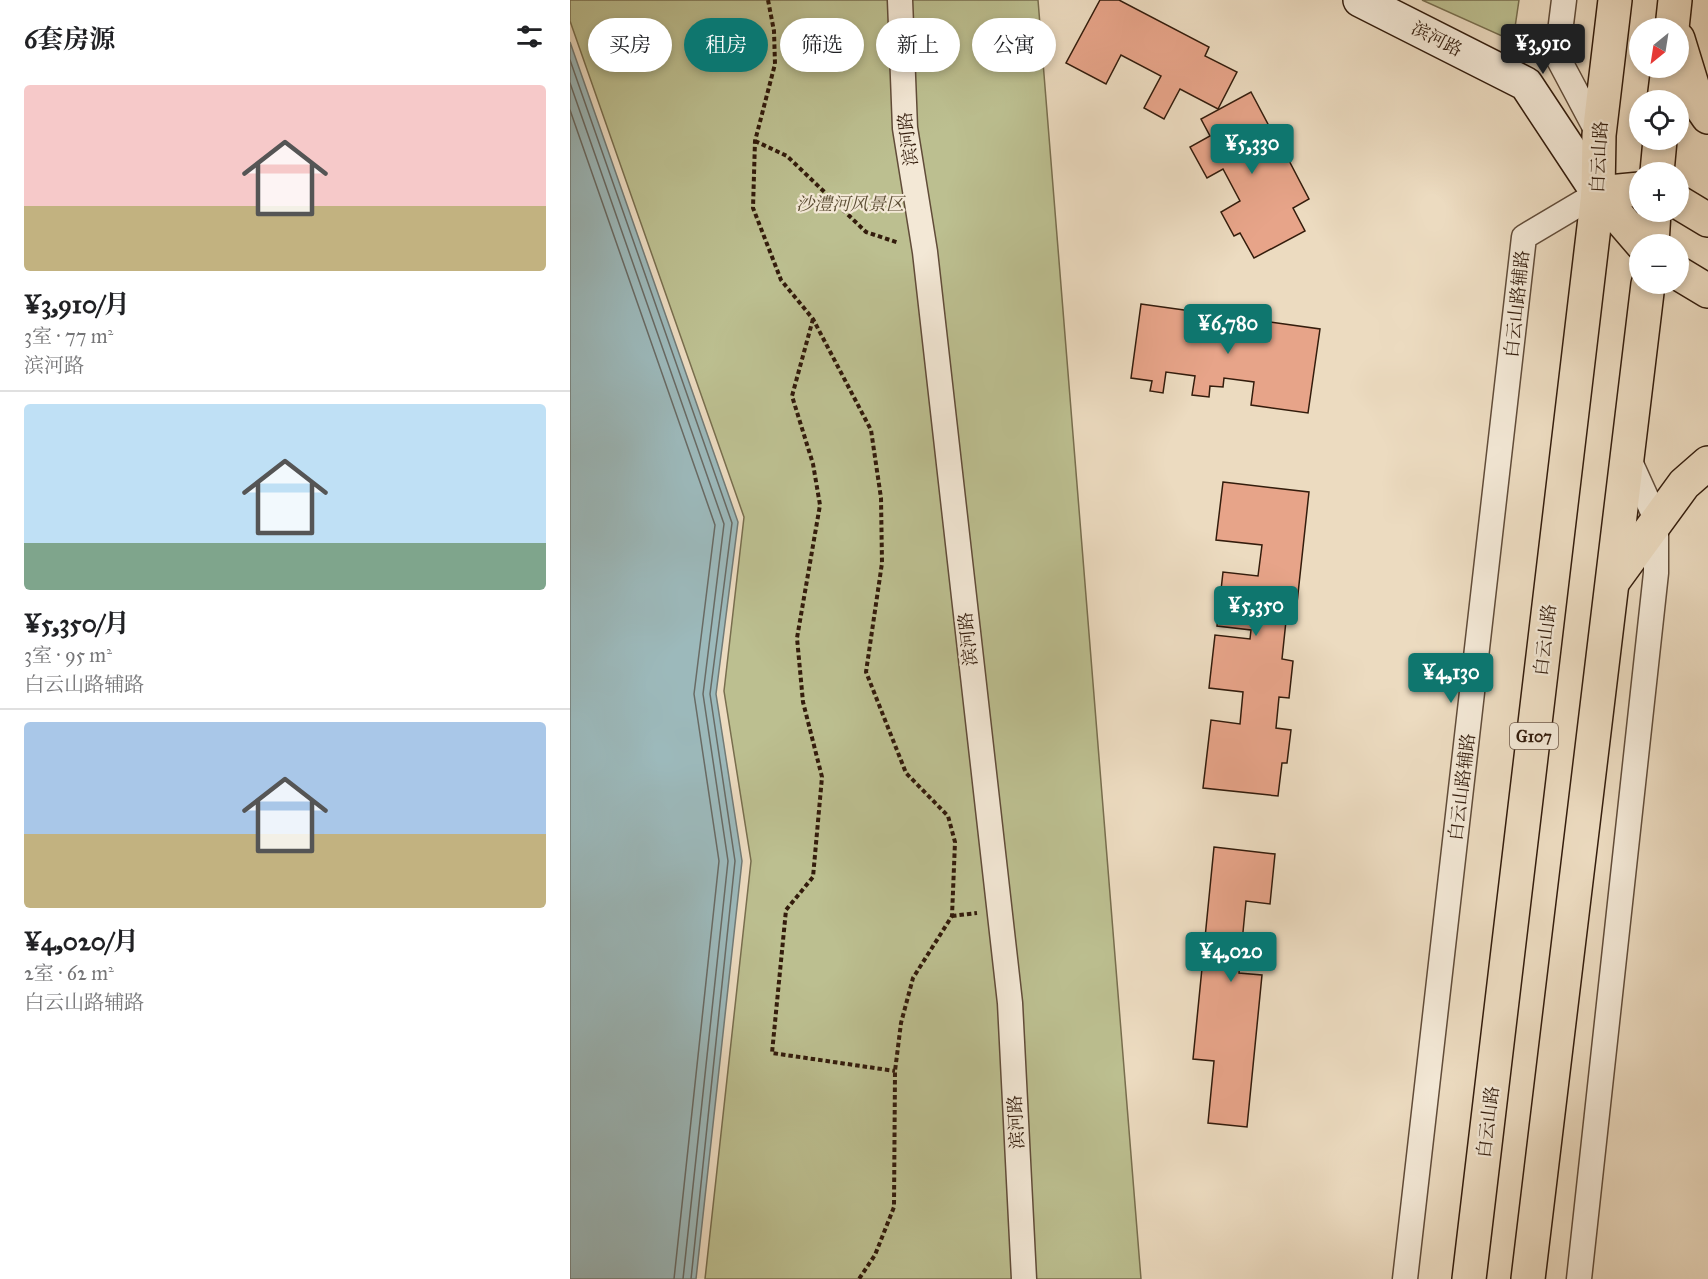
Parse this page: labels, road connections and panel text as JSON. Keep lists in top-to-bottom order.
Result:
{
  "streets": {
    "highway": ["白云山路", "G107"],
    "street": ["滨河路", "白云山路辅路"]
  },
  "crossings": [
    ["滨河路", "白云山路"],
    ["滨河路", "白云山路辅路"],
    ["白云山路", "白云山路辅路"]
  ],
  "parks": ["沙澧河风景区"],
  "north": "bottom left",
  "page": {
    "heading": "6套房源",
    "map_buttons": ["+", "−"],
    "chip": [
      "买房",
      "租房",
      "筛选",
      "新上",
      "公寓"
    ],
    "price": [
      "¥3,910",
      "¥5,330",
      "¥6,780",
      "¥5,350",
      "¥4,130",
      "¥4,020"
    ],
    "list": [
      {
        "name": "¥3,910/月",
        "note": "3室 · 77 m² · 滨河路"
      },
      {
        "name": "¥5,350/月",
        "note": "3室 · 95 m² · 白云山路辅路"
      },
      {
        "name": "¥4,020/月",
        "note": "2室 · 62 m² · 白云山路辅路"
      }
    ]
  }
}
